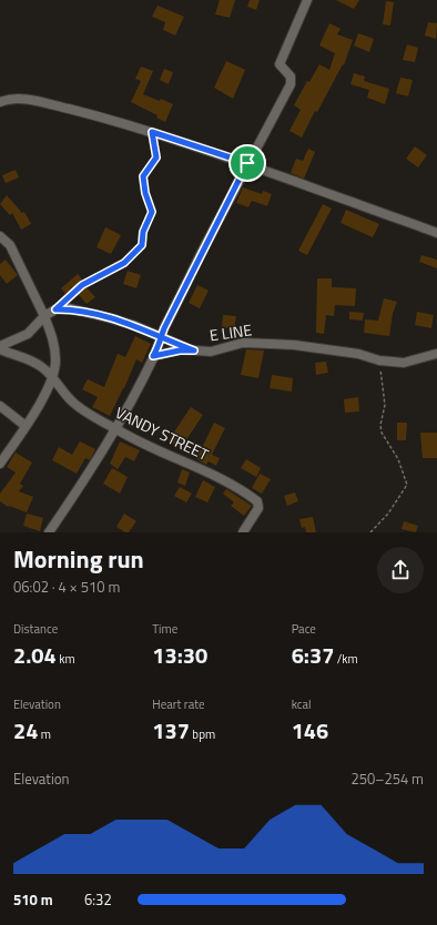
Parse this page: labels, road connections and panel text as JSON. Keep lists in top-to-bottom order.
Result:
{
  "streets": {
    "street": ["E LINE", "VANDY STREET"]
  },
  "page": {
    "heading": ["Morning run", "06:02 · 4 × 510 m"],
    "stats": [
      ["Distance", "2.04 km"],
      ["Time", "13:30"],
      ["Pace", "6:37 /km"],
      ["Elevation", "24 m"],
      ["Heart rate", "137 bpm"],
      ["kcal", "146"]
    ],
    "chart": ["Elevation", "250–254 m"],
    "list": [
      {
        "name": "510 m",
        "note": "6:32"
      }
    ]
  }
}
